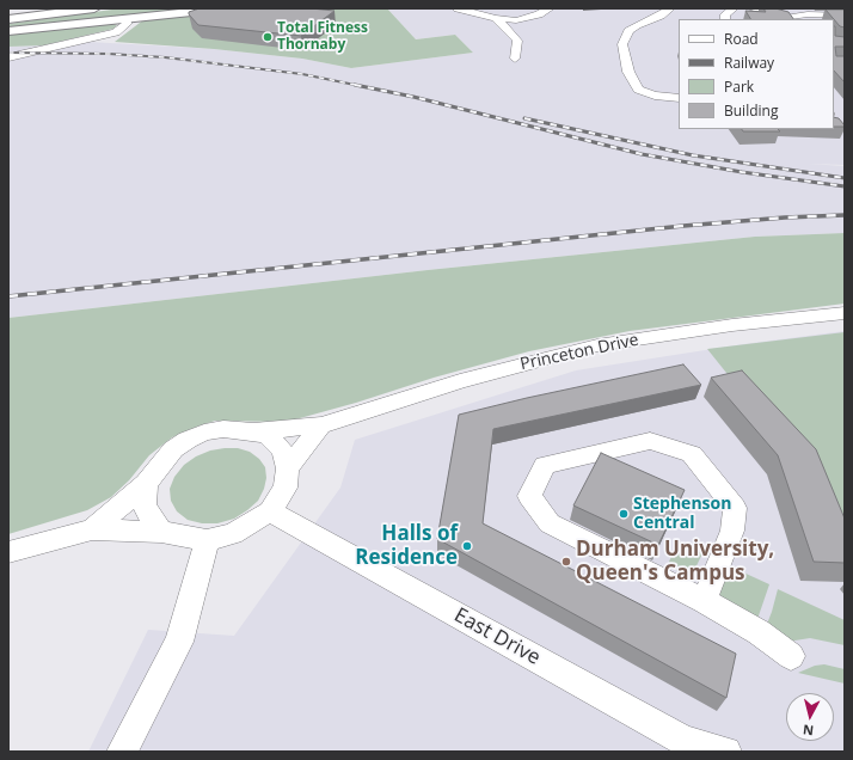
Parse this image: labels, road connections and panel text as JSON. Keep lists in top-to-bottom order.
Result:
{
  "streets": {
    "street": ["Princeton Drive", "East Drive"]
  },
  "crossings": [
    ["Princeton Drive", "East Drive"]
  ],
  "places": [
    "Total Fitness Thornaby",
    "Stephenson Central",
    "Halls of Residence",
    "Durham University, Queen's Campus"
  ],
  "legend": [
    "Road",
    "Railway",
    "Park",
    "Building"
  ],
  "north": "bottom"
}
